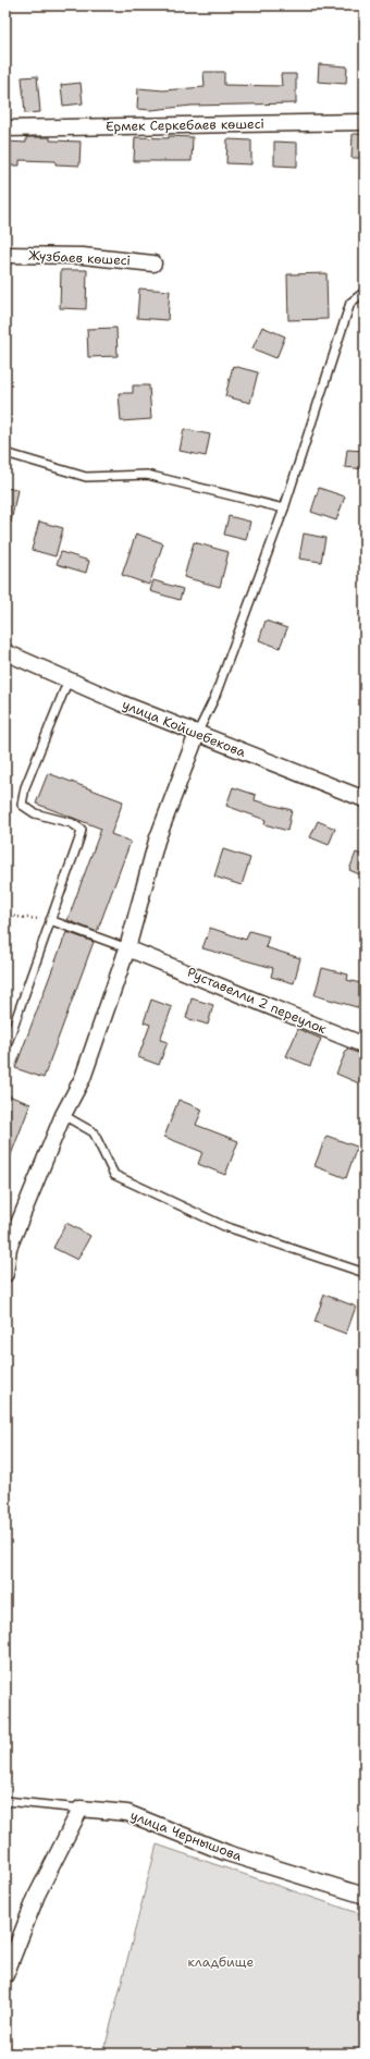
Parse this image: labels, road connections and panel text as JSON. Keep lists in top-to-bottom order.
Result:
{
  "streets": {
    "street": [
      "Ермек Серкебаев көшесі",
      "Жүзбаев көшесі",
      "улица Койшебекова",
      "Руставелли 2 переулок",
      "улица Чернышова"
    ]
  },
  "parks": ["кладбище"]
}
